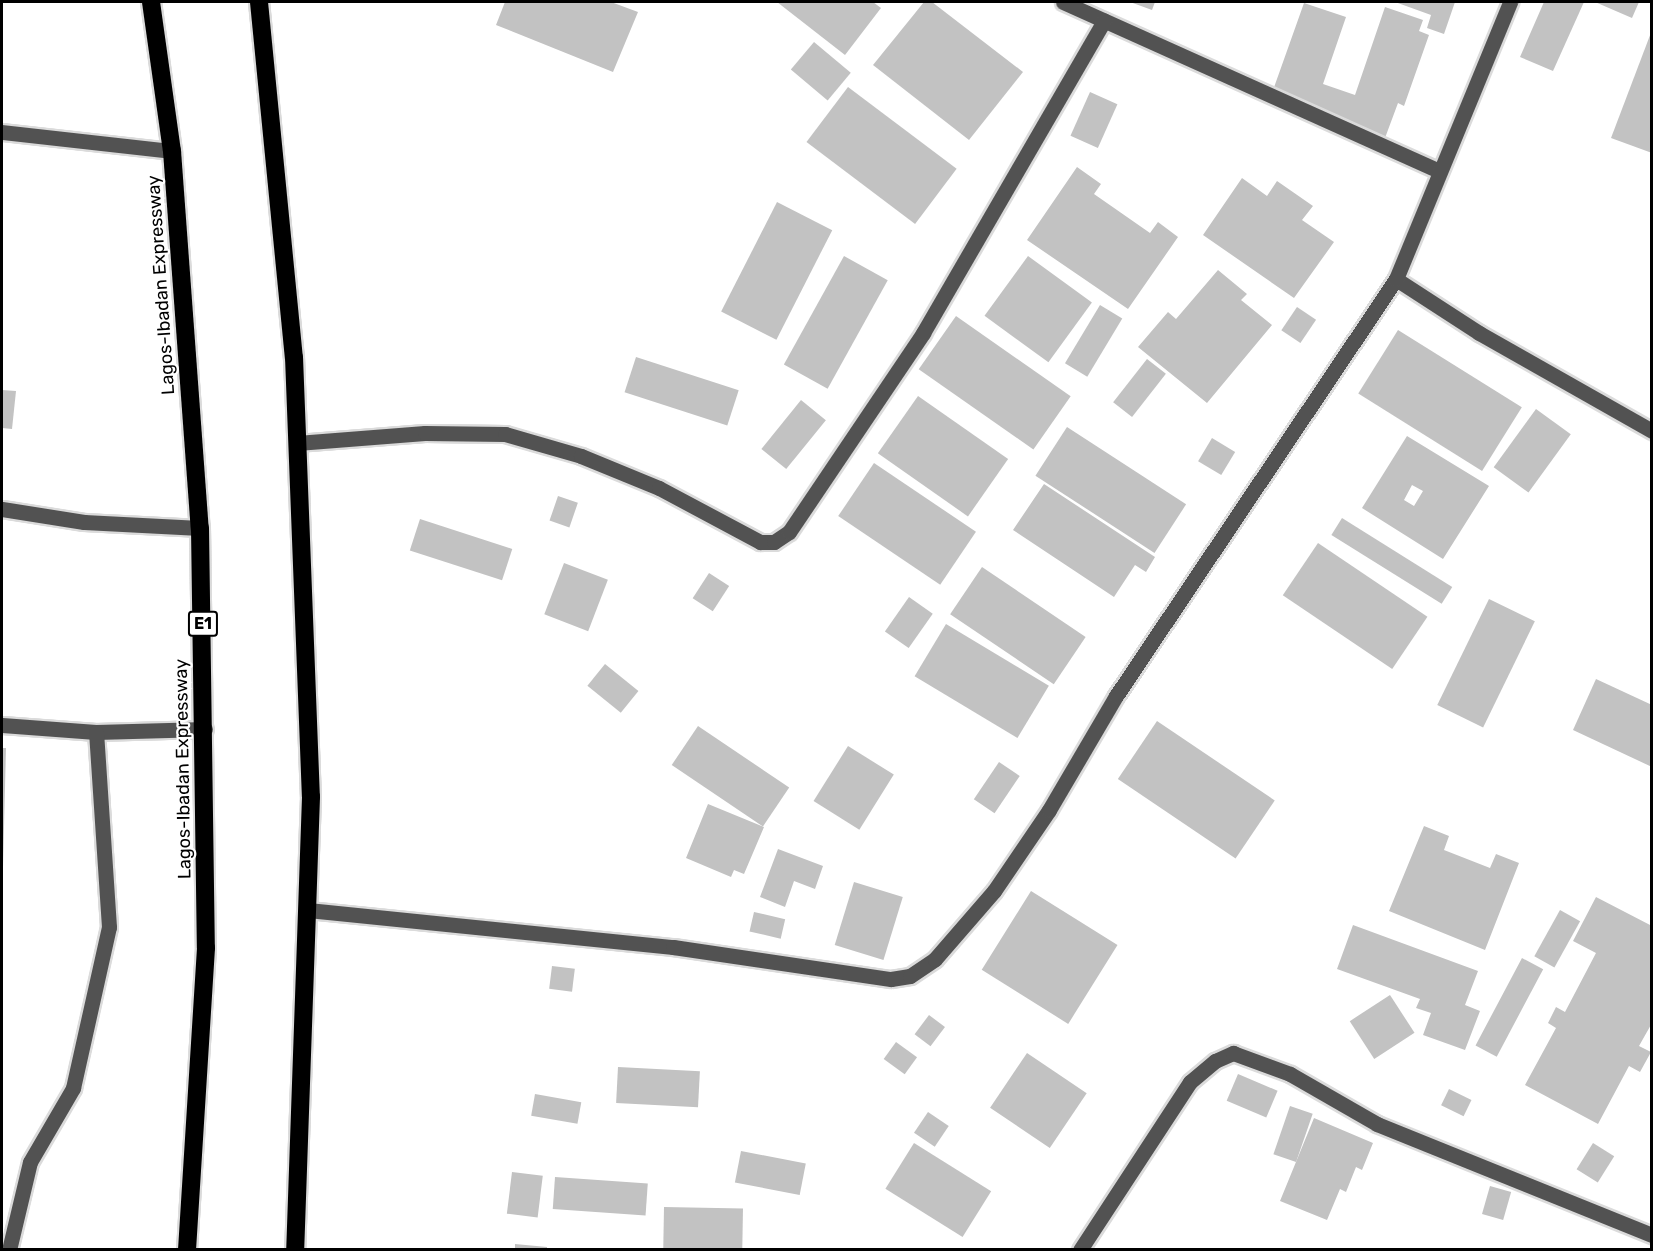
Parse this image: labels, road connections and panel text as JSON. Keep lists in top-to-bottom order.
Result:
{
  "streets": {
    "highway": ["Lagos-Ibadan Expressway", "E1"]
  }
}
